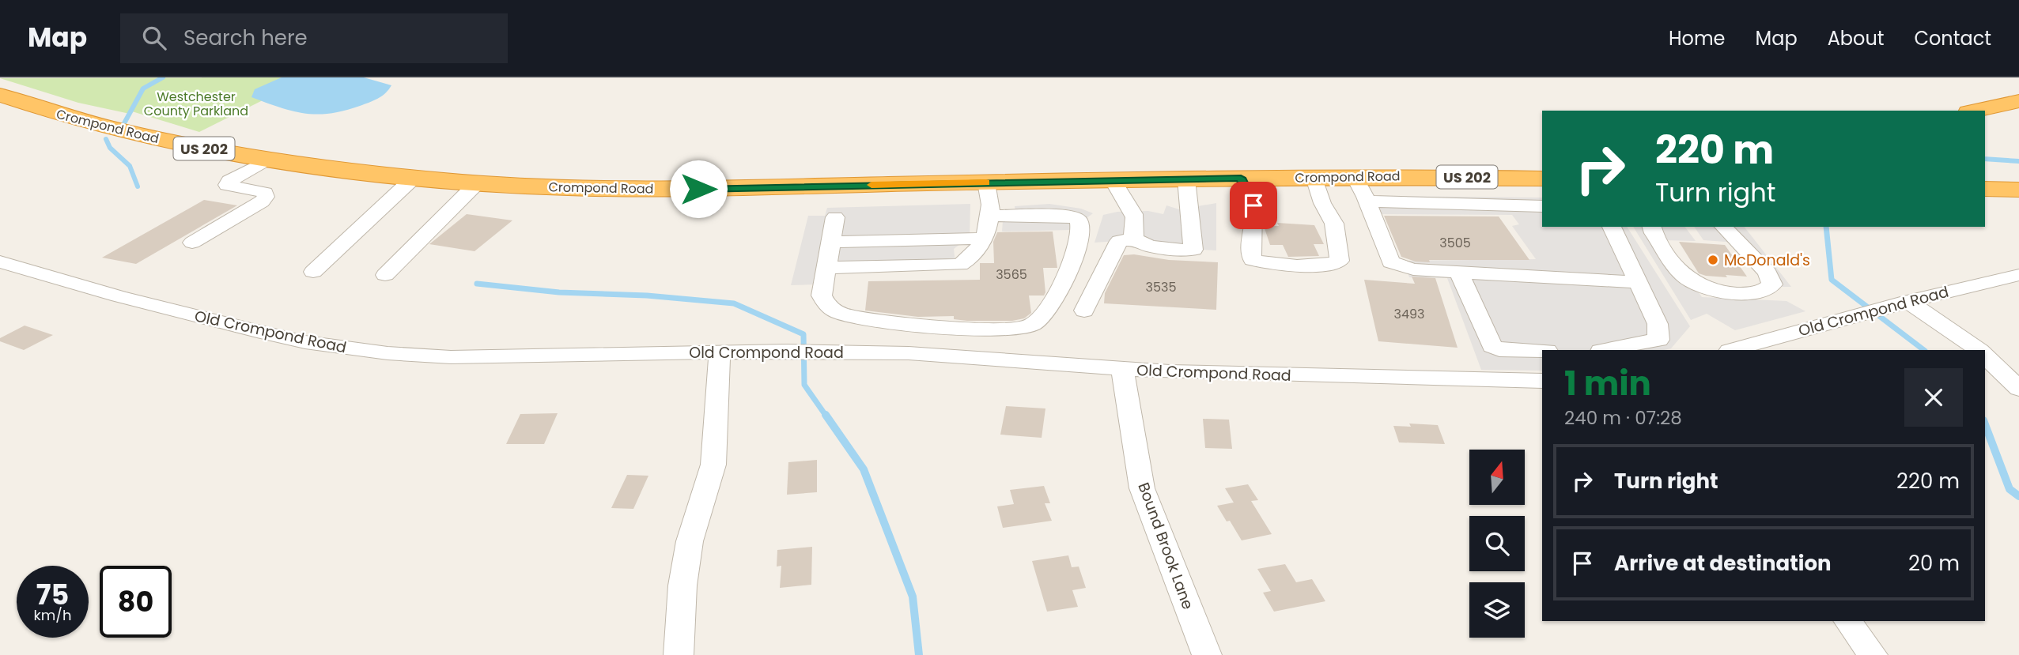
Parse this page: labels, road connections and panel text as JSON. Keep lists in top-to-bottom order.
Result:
{
  "streets": {
    "highway": ["Crompond Road", "US 202"],
    "street": ["Old Crompond Road", "Bound Brook Lane"]
  },
  "crossings": [
    ["Old Crompond Road", "Bound Brook Lane"]
  ],
  "parks": ["Westchester County Parkland"],
  "places": ["McDonald's"],
  "house_numbers": [
    "3505",
    "3565",
    "3535",
    "3493"
  ],
  "north": "top",
  "page": {
    "header": "Map",
    "search": "Search here",
    "nav": [
      "Home",
      "Map",
      "About",
      "Contact"
    ],
    "turn": ["220 m", "Turn right"],
    "heading": ["1 min", "240 m · 07:28"],
    "list": [
      {
        "name": "Turn right",
        "value": "220 m"
      },
      {
        "name": "Arrive at destination",
        "value": "20 m"
      }
    ],
    "speed": "75 km/h",
    "limit": "80"
  }
}
